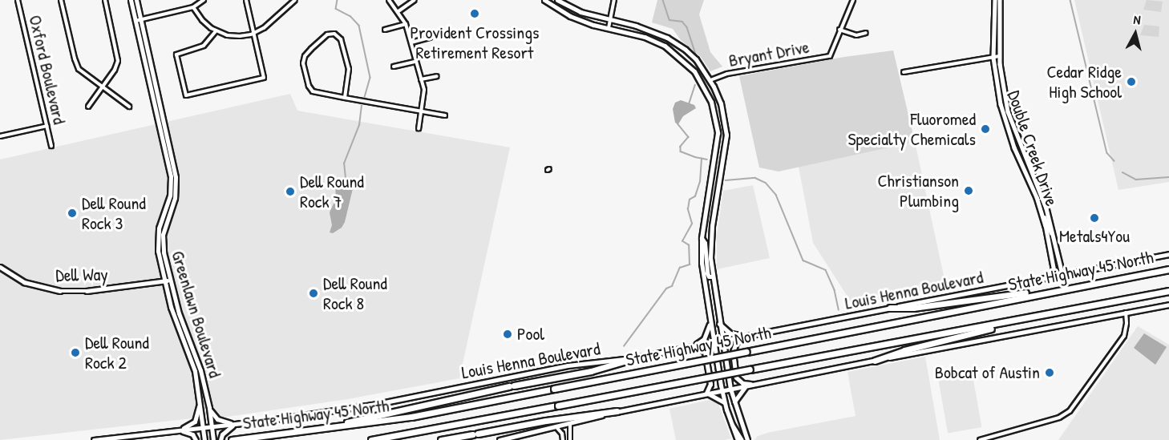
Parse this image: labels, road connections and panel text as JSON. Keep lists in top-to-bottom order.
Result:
{
  "streets": {
    "highway": ["State Highway 45 North"],
    "main road": ["Louis Henna Boulevard", "Greenlawn Boulevard"],
    "street": [
      "Bryant Drive",
      "Oxford Boulevard",
      "Double Creek Drive",
      "Dell Way"
    ]
  },
  "crossings": [
    ["Double Creek Drive", "Louis Henna Boulevard"],
    ["Dell Way", "Greenlawn Boulevard"],
    ["Louis Henna Boulevard", "Greenlawn Boulevard"]
  ],
  "places": [
    "Provident Crossings Retirement Resort",
    "Cedar Ridge High School",
    "Fluoromed Specialty Chemicals",
    "Christianson Plumbing",
    "Dell Round Rock 7",
    "Dell Round Rock 3",
    "Metals4You",
    "Dell Round Rock 8",
    "Pool",
    "Dell Round Rock 2",
    "Bobcat of Austin"
  ],
  "north": "top"
}
